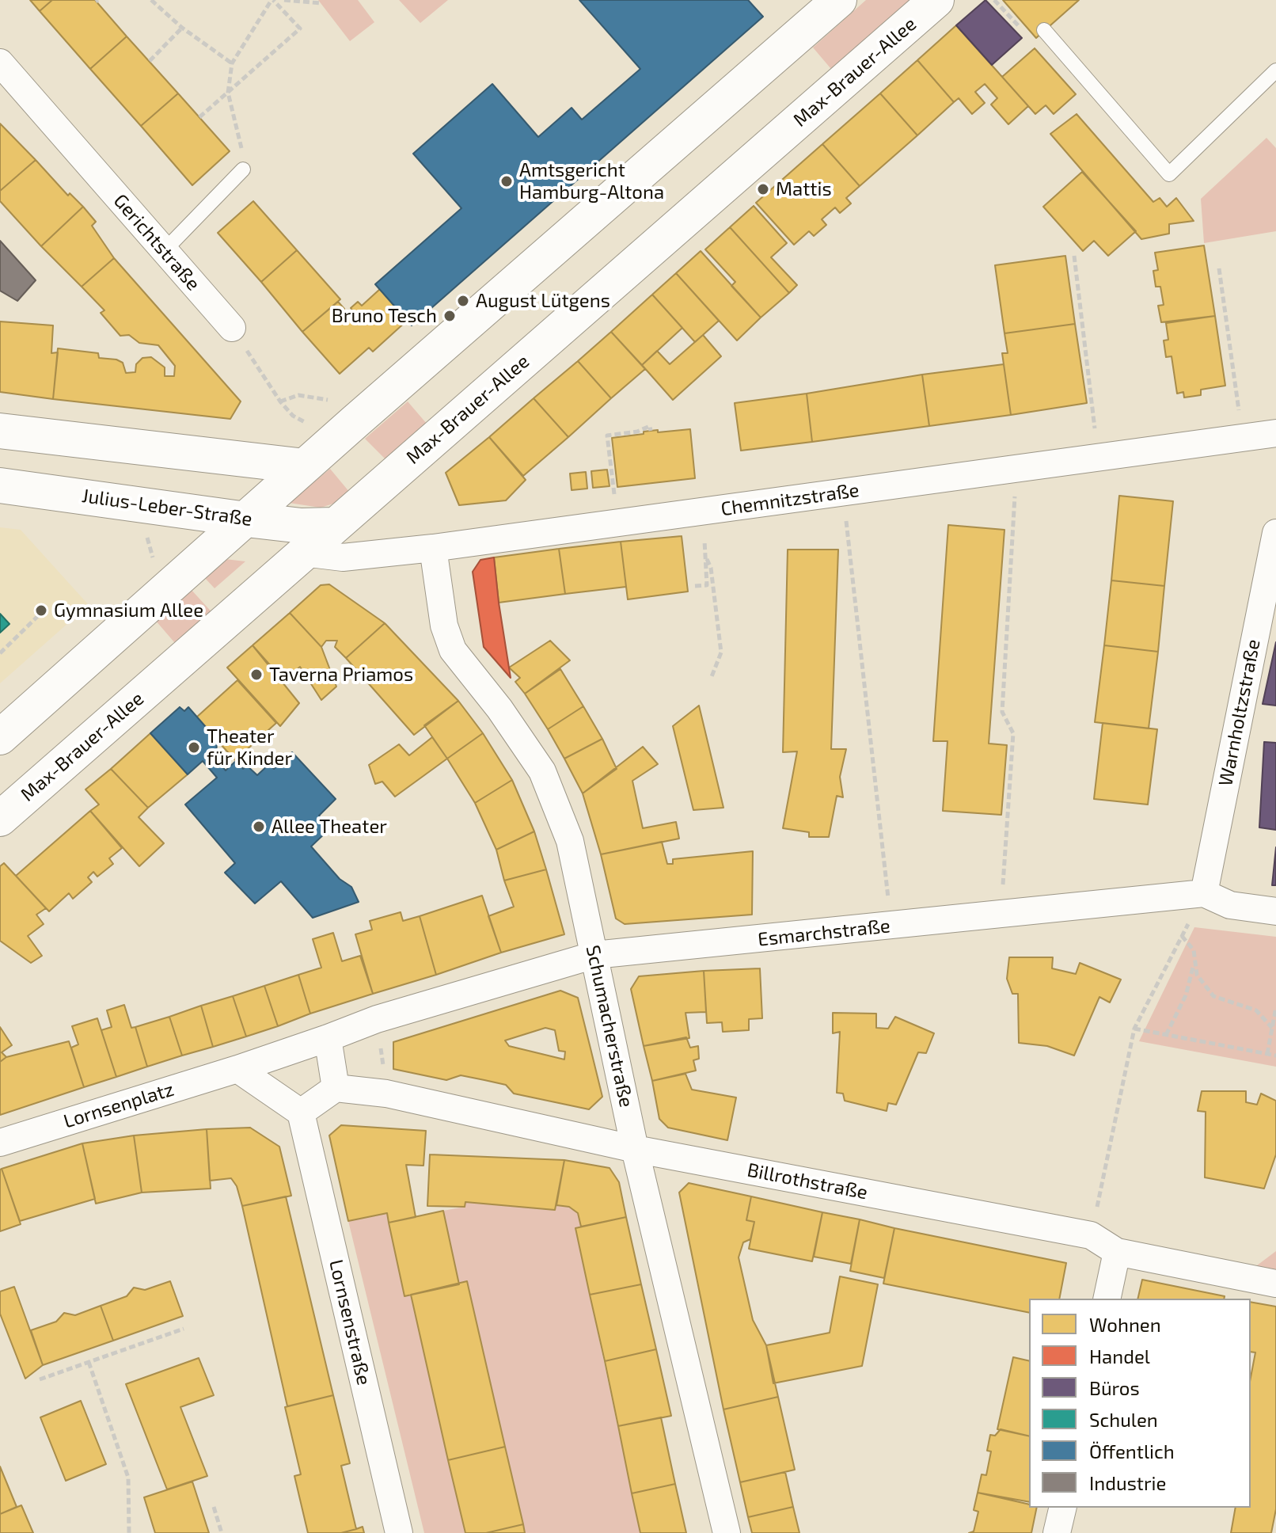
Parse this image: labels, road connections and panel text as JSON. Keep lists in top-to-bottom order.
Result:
{
  "streets": {
    "main road": ["Max-Brauer-Allee", "Julius-Leber-Straße"],
    "street": [
      "Gerichtstraße",
      "Chemnitzstraße",
      "Warnholtzstraße",
      "Esmarchstraße",
      "Schumacherstraße",
      "Lornsenplatz",
      "Billrothstraße",
      "Lornsenstraße"
    ]
  },
  "crossings": [
    ["Max-Brauer-Allee", "Chemnitzstraße"],
    ["Max-Brauer-Allee", "Julius-Leber-Straße"],
    ["Chemnitzstraße", "Schumacherstraße"],
    ["Warnholtzstraße", "Esmarchstraße"],
    ["Esmarchstraße", "Schumacherstraße"],
    ["Esmarchstraße", "Lornsenplatz"],
    ["Schumacherstraße", "Billrothstraße"]
  ],
  "places": [
    "Amtsgericht Hamburg-Altona",
    "Mattis",
    "August Lütgens",
    "Bruno Tesch",
    "Gymnasium Allee",
    "Taverna Priamos",
    "Theater für Kinder",
    "Allee Theater"
  ],
  "legend": [
    "Wohnen",
    "Handel",
    "Büros",
    "Schulen",
    "Öffentlich",
    "Industrie"
  ]
}
